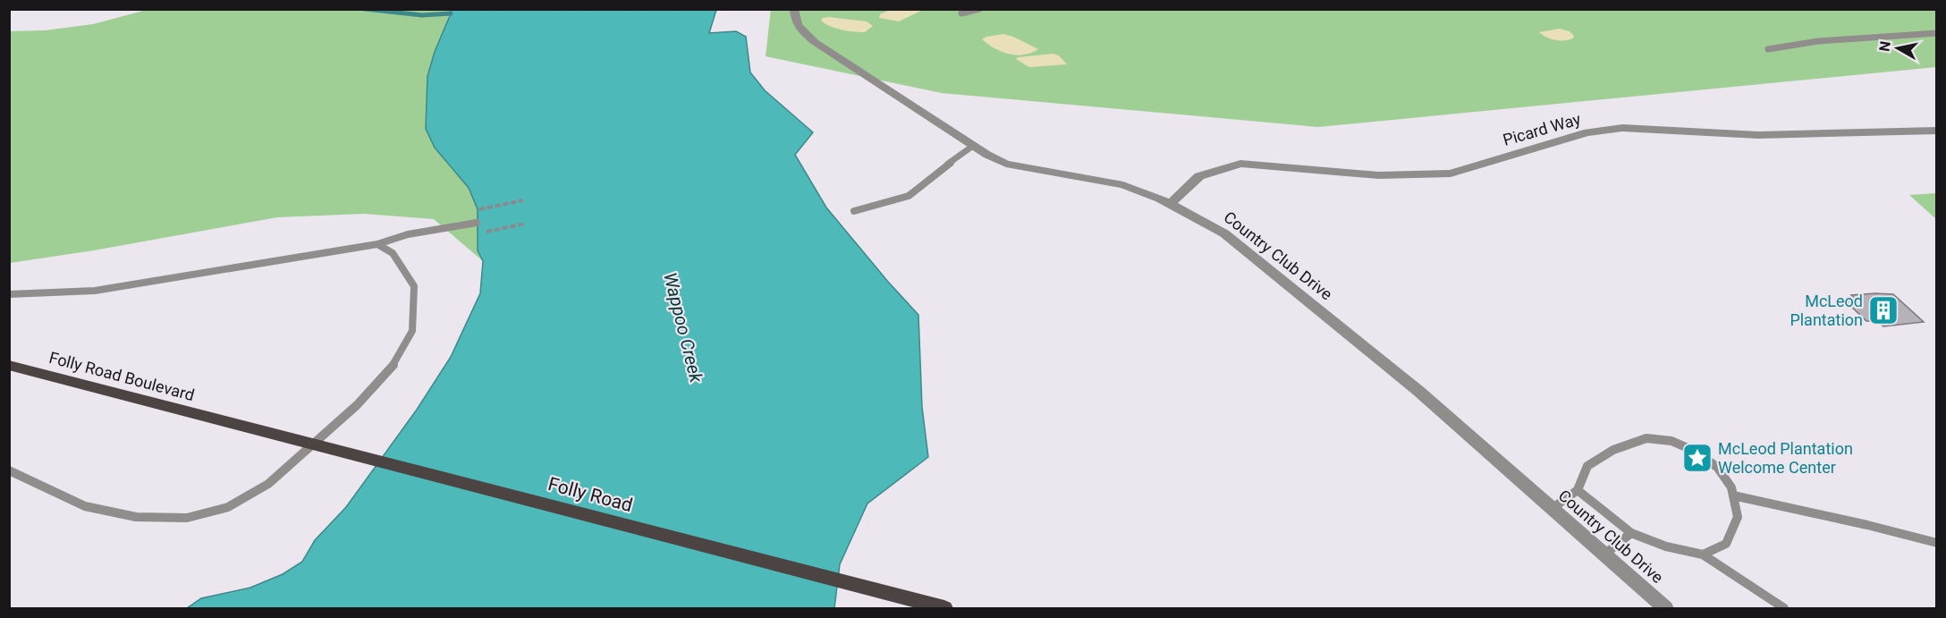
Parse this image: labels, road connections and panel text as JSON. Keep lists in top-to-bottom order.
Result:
{
  "streets": {
    "main road": ["Folly Road Boulevard", "Folly Road"],
    "street": ["Picard Way", "Country Club Drive"]
  },
  "crossings": [
    ["Picard Way", "Country Club Drive"],
    ["Folly Road Boulevard", "Folly Road"]
  ],
  "water": ["Wappoo Creek"],
  "places": {
    "building": ["McLeod Plantation"],
    "place": ["McLeod Plantation Welcome Center"]
  },
  "north": "left"
}
